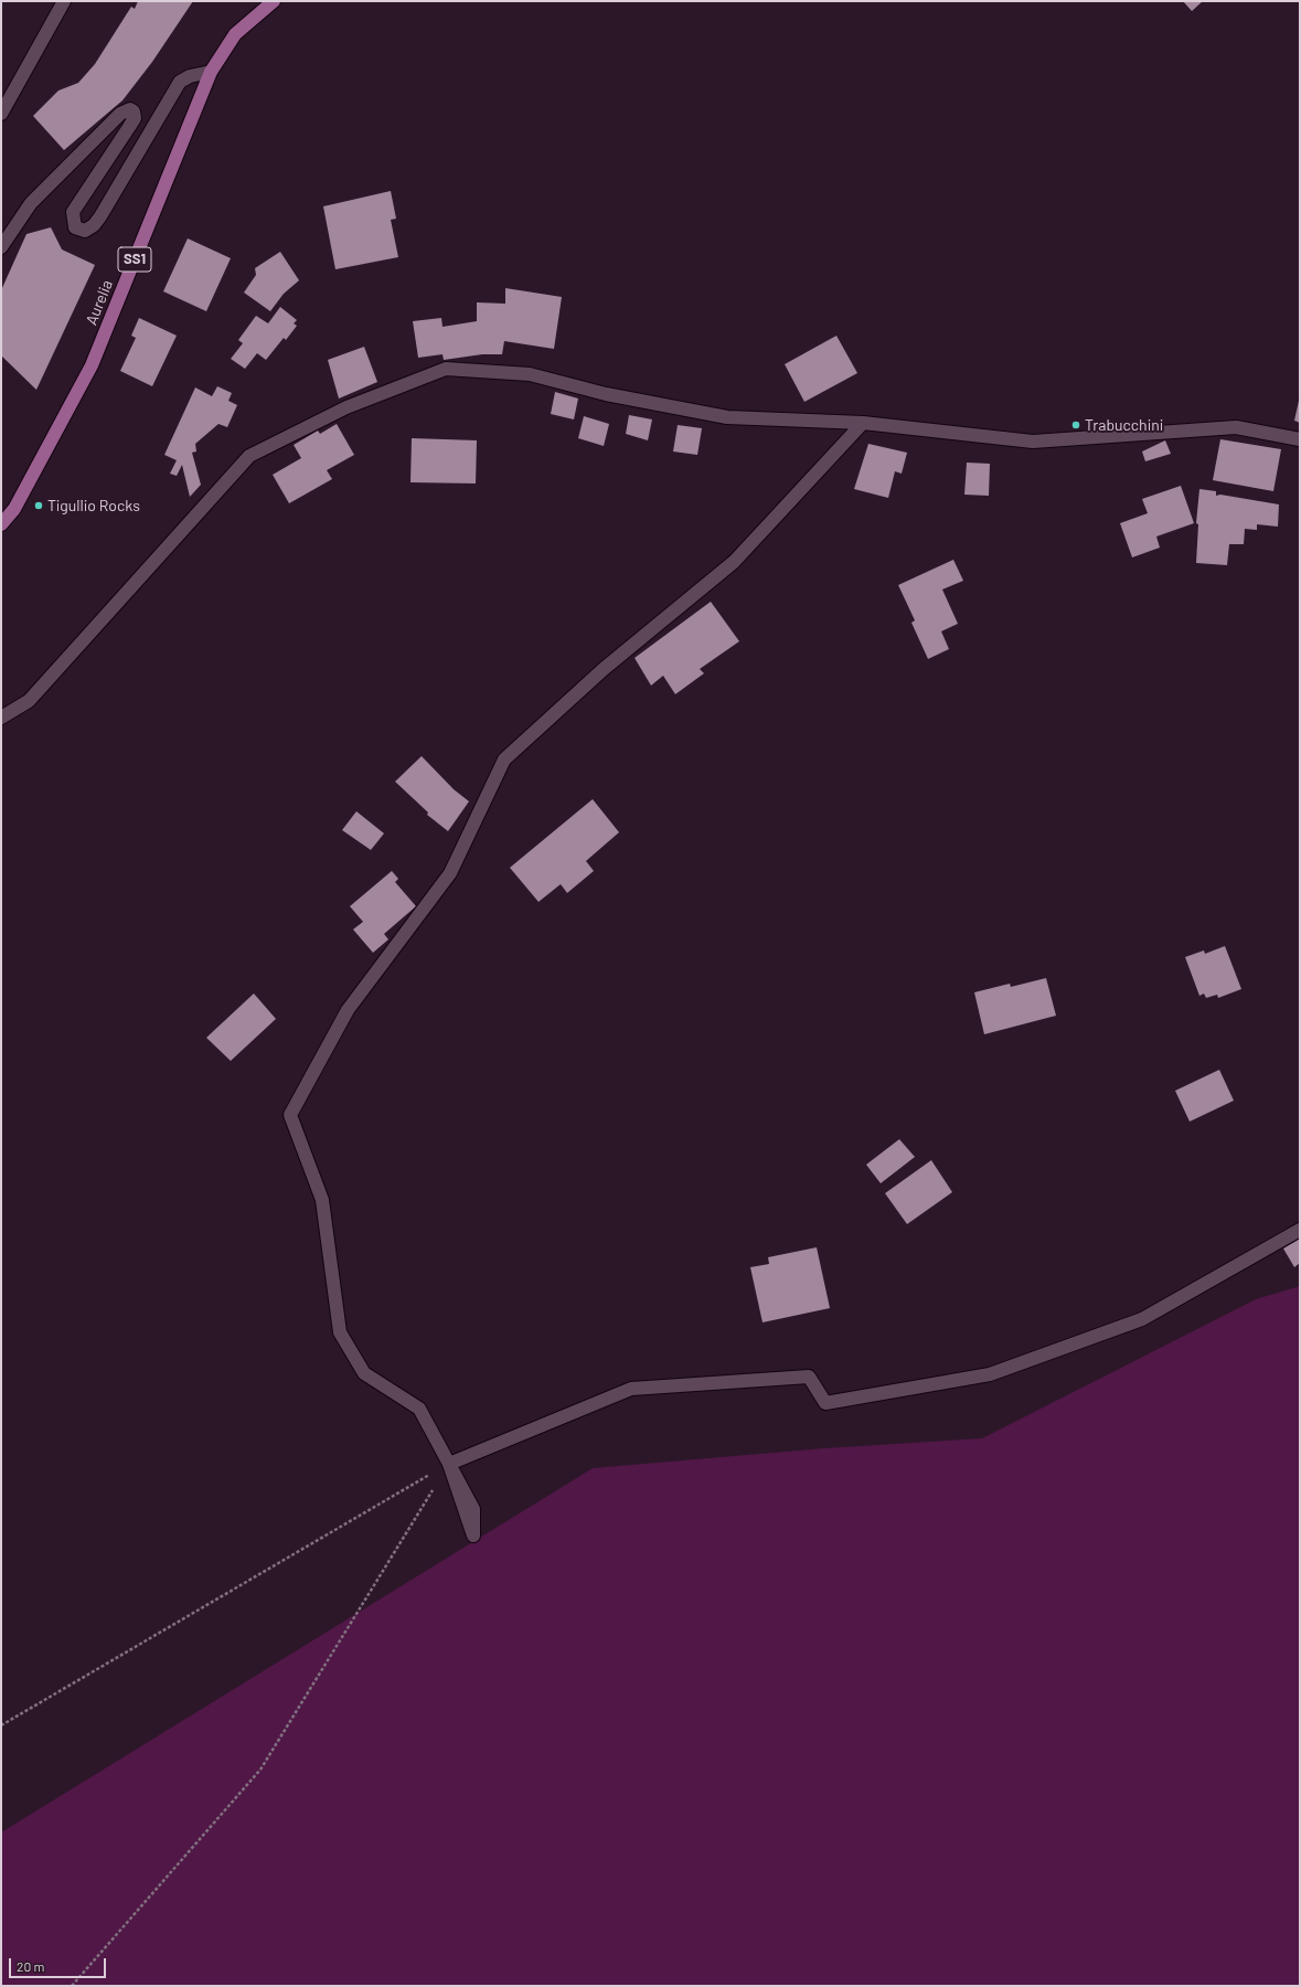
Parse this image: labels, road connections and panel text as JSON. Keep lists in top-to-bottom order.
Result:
{
  "streets": {
    "main road": ["SS1", "Aurelia"]
  },
  "places": ["Trabucchini", "Tigullio Rocks"],
  "scale_bar": "20 m"
}
